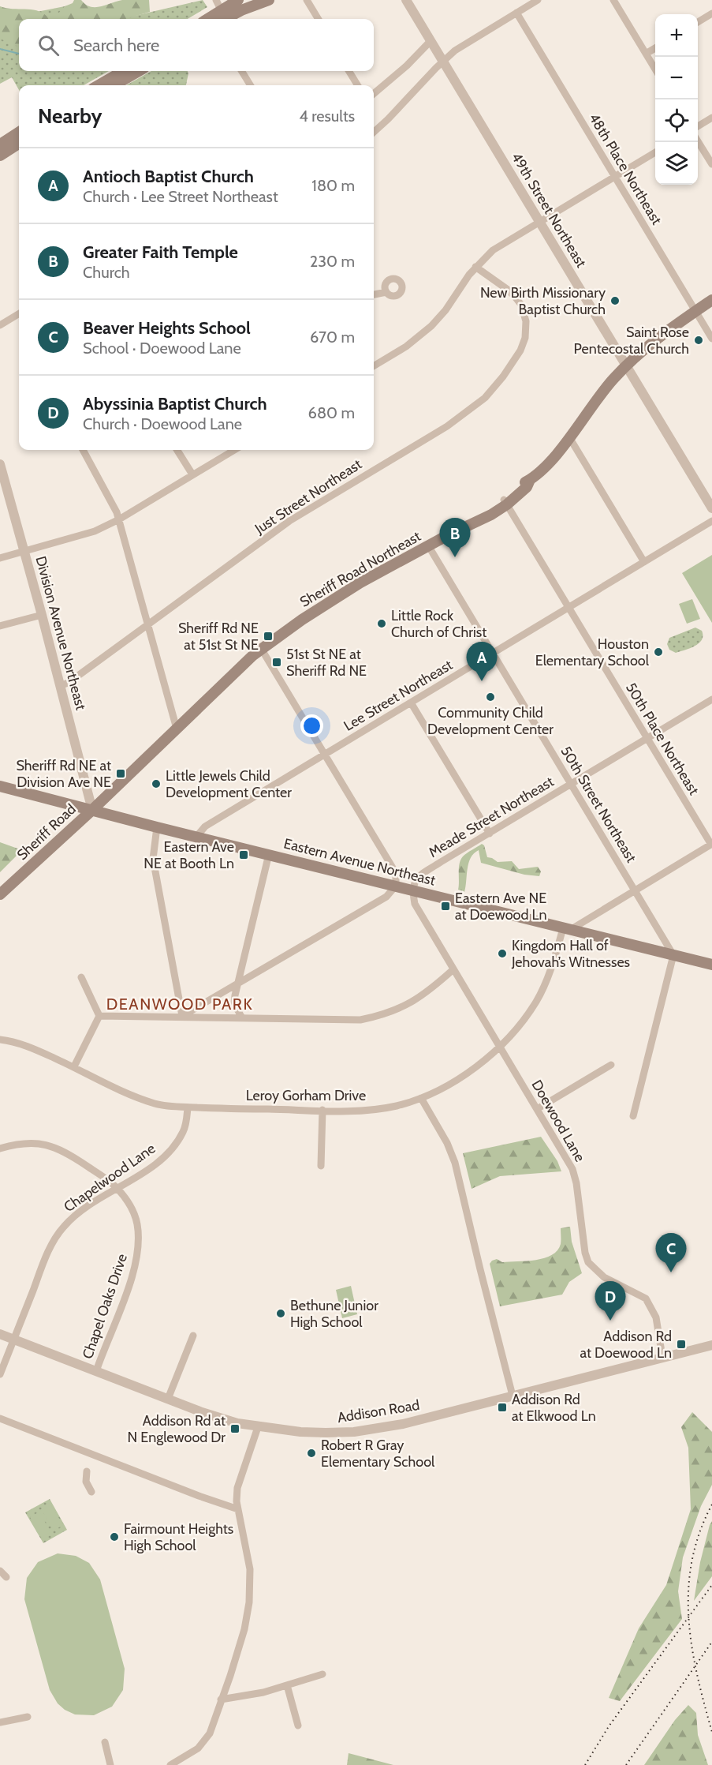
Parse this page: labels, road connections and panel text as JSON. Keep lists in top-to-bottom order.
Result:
{
  "streets": {
    "main road": ["Sheriff Road Northeast", "Sheriff Road", "Eastern Avenue Northeast"],
    "street": [
      "48th Place Northeast",
      "49th Street Northeast",
      "Just Street Northeast",
      "Division Avenue Northeast",
      "Lee Street Northeast",
      "50th Place Northeast",
      "50th Street Northeast",
      "Meade Street Northeast",
      "Leroy Gorham Drive",
      "Doewood Lane",
      "Chapelwood Lane",
      "Chapel Oaks Drive",
      "Addison Road"
    ]
  },
  "crossings": [
    ["48th Place Northeast", "Sheriff Road Northeast"],
    ["49th Street Northeast", "Sheriff Road Northeast"],
    ["Just Street Northeast", "Division Avenue Northeast"],
    ["Sheriff Road Northeast", "Division Avenue Northeast"],
    ["Sheriff Road Northeast", "50th Place Northeast"],
    ["Sheriff Road Northeast", "50th Street Northeast"],
    ["Sheriff Road Northeast", "Sheriff Road"],
    ["Sheriff Road Northeast", "Eastern Avenue Northeast"],
    ["Division Avenue Northeast", "Sheriff Road"],
    ["Division Avenue Northeast", "Eastern Avenue Northeast"],
    ["Lee Street Northeast", "50th Place Northeast"],
    ["Lee Street Northeast", "50th Street Northeast"],
    ["Lee Street Northeast", "Eastern Avenue Northeast"],
    ["50th Place Northeast", "Meade Street Northeast"],
    ["50th Street Northeast", "Meade Street Northeast"],
    ["50th Street Northeast", "Eastern Avenue Northeast"],
    ["Meade Street Northeast", "Eastern Avenue Northeast"],
    ["Meade Street Northeast", "Doewood Lane"],
    ["Sheriff Road", "Eastern Avenue Northeast"],
    ["Eastern Avenue Northeast", "Leroy Gorham Drive"],
    ["Eastern Avenue Northeast", "Doewood Lane"],
    ["Leroy Gorham Drive", "Doewood Lane"],
    ["Leroy Gorham Drive", "Chapelwood Lane"],
    ["Doewood Lane", "Addison Road"],
    ["Chapelwood Lane", "Chapel Oaks Drive"],
    ["Chapelwood Lane", "Addison Road"],
    ["Chapel Oaks Drive", "Addison Road"]
  ],
  "districts": ["DEANWOOD PARK"],
  "places": {
    "other": [
      "New Birth Missionary Baptist Church",
      "Saint Rose Pentecostal Church",
      "Little Rock Church of Christ",
      "Houston Elementary School",
      "Community Child Development Center",
      "Little Jewels Child Development Center",
      "Kingdom Hall of Jehovah’s Witnesses",
      "Bethune Junior High School",
      "Robert R Gray Elementary School",
      "Fairmount Heights High School"
    ],
    "transit": [
      "Sheriff Rd NE at 51st St NE",
      "51st St NE at Sheriff Rd NE",
      "Sheriff Rd NE at Division Ave NE",
      "Eastern Ave NE at Booth Ln",
      "Eastern Ave NE at Doewood Ln",
      "Addison Rd at Doewood Ln",
      "Addison Rd at Elkwood Ln",
      "Addison Rd at N Englewood Dr"
    ]
  },
  "page": {
    "map_buttons": ["+", "−"],
    "search": "Search here",
    "heading": ["Nearby", "4 results"],
    "list": [
      {
        "mark": "A",
        "name": "Antioch Baptist Church",
        "note": "Church · Lee Street Northeast",
        "value": "180 m"
      },
      {
        "mark": "B",
        "name": "Greater Faith Temple",
        "note": "Church",
        "value": "230 m"
      },
      {
        "mark": "C",
        "name": "Beaver Heights School",
        "note": "School · Doewood Lane",
        "value": "670 m"
      },
      {
        "mark": "D",
        "name": "Abyssinia Baptist Church",
        "note": "Church · Doewood Lane",
        "value": "680 m"
      }
    ],
    "pins": [
      "B",
      "A",
      "C",
      "D"
    ]
  }
}
